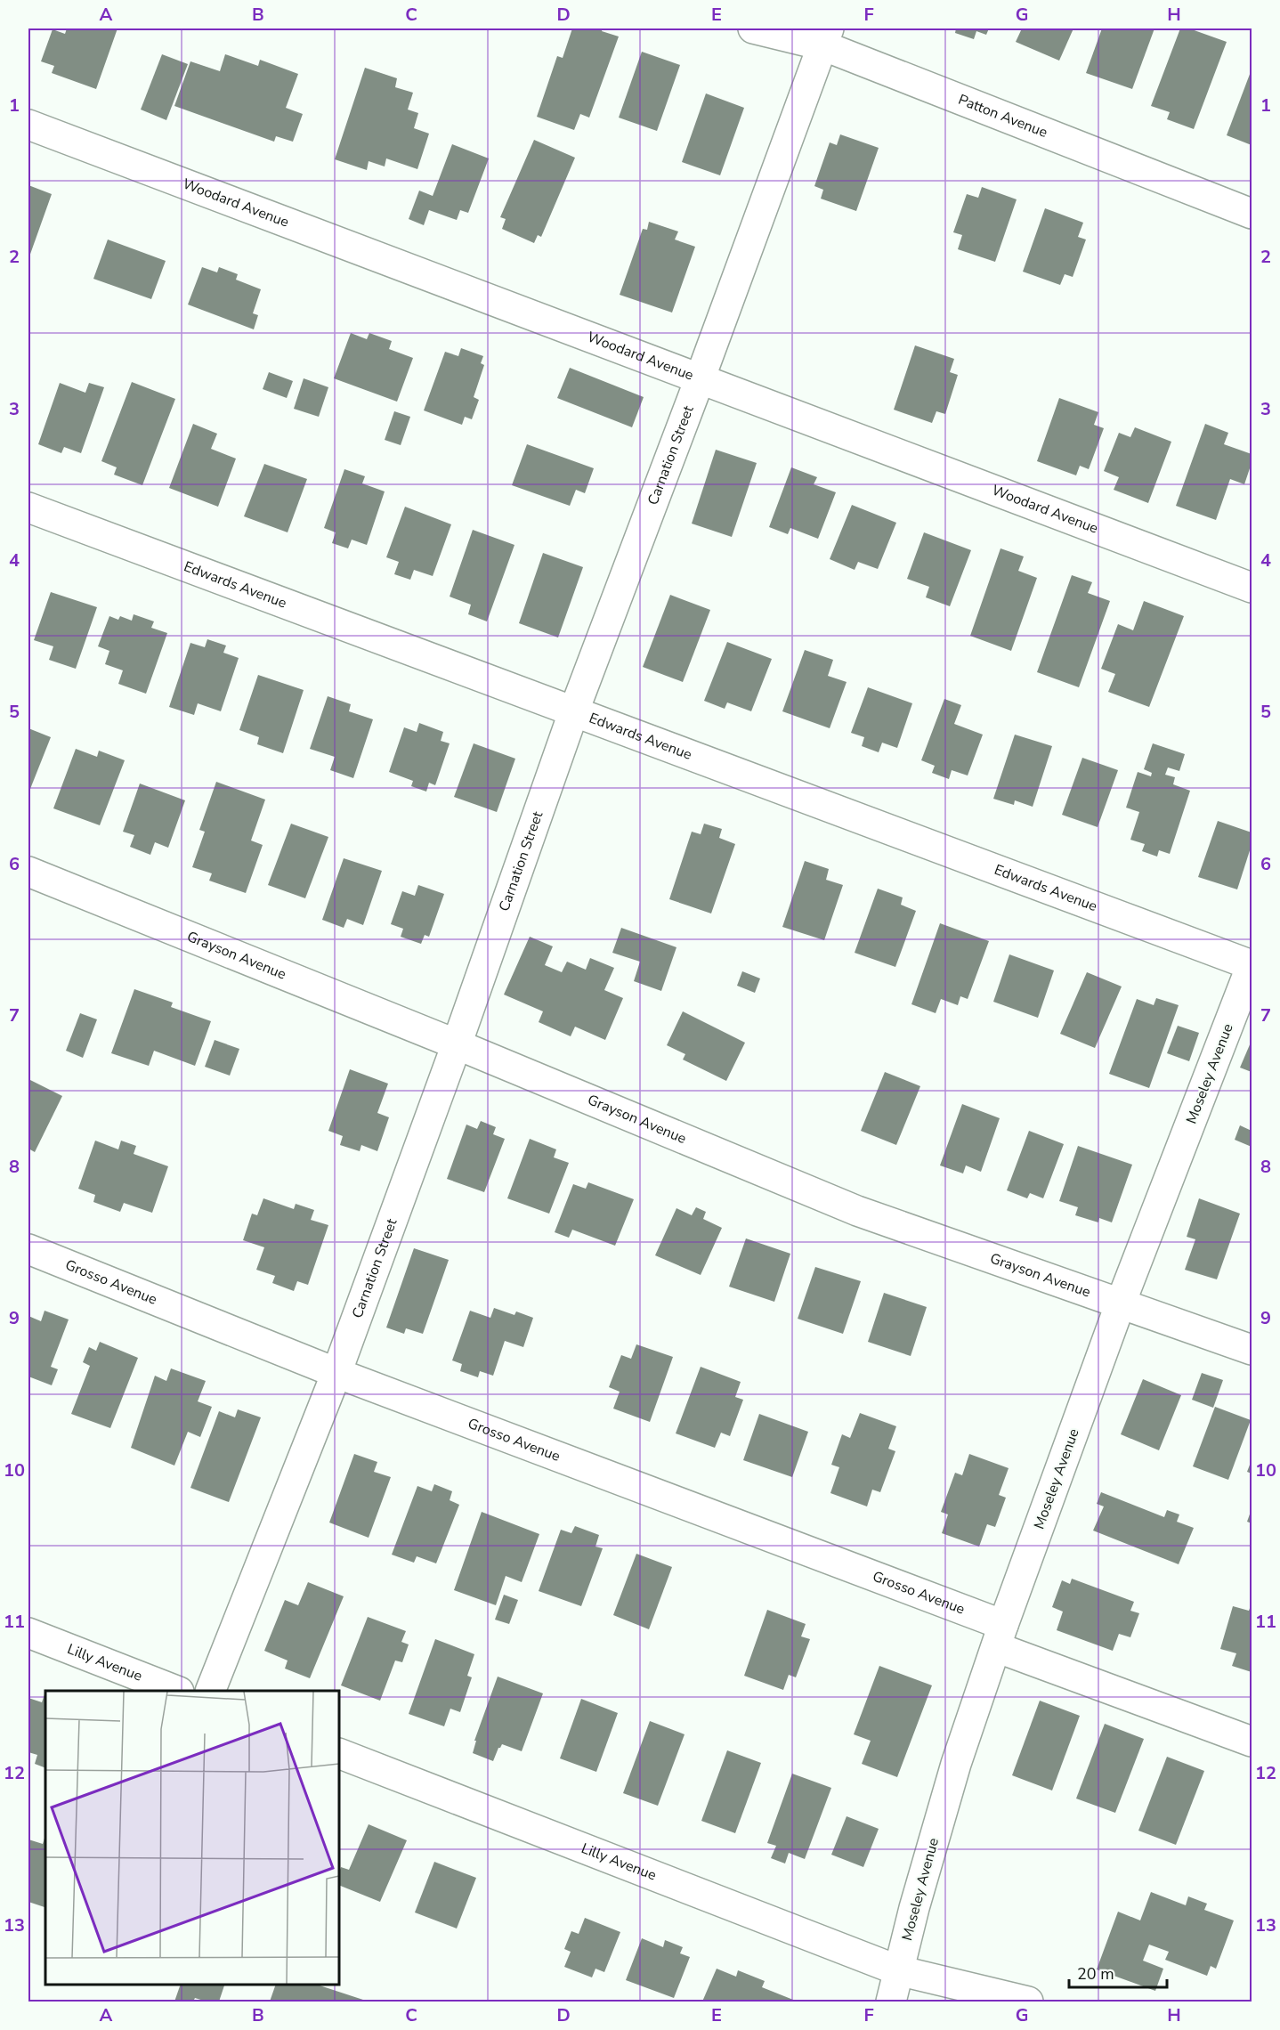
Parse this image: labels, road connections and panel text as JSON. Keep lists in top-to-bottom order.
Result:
{
  "streets": {
    "street": [
      "Patton Avenue",
      "Woodard Avenue",
      "Carnation Street",
      "Edwards Avenue",
      "Grayson Avenue",
      "Moseley Avenue",
      "Grosso Avenue",
      "Lilly Avenue"
    ]
  },
  "crossings": [
    ["Patton Avenue", "Carnation Street"],
    ["Woodard Avenue", "Carnation Street"],
    ["Carnation Street", "Edwards Avenue"],
    ["Carnation Street", "Grayson Avenue"],
    ["Carnation Street", "Grosso Avenue"],
    ["Edwards Avenue", "Moseley Avenue"],
    ["Grayson Avenue", "Moseley Avenue"],
    ["Moseley Avenue", "Grosso Avenue"],
    ["Moseley Avenue", "Lilly Avenue"]
  ],
  "scale_bar": "20 m",
  "grid": {
    "columns": [
      "A",
      "B",
      "C",
      "D",
      "E",
      "F",
      "G",
      "H"
    ],
    "rows": [
      "1",
      "2",
      "3",
      "4",
      "5",
      "6",
      "7",
      "8",
      "9",
      "10",
      "11",
      "12",
      "13"
    ]
  }
}
